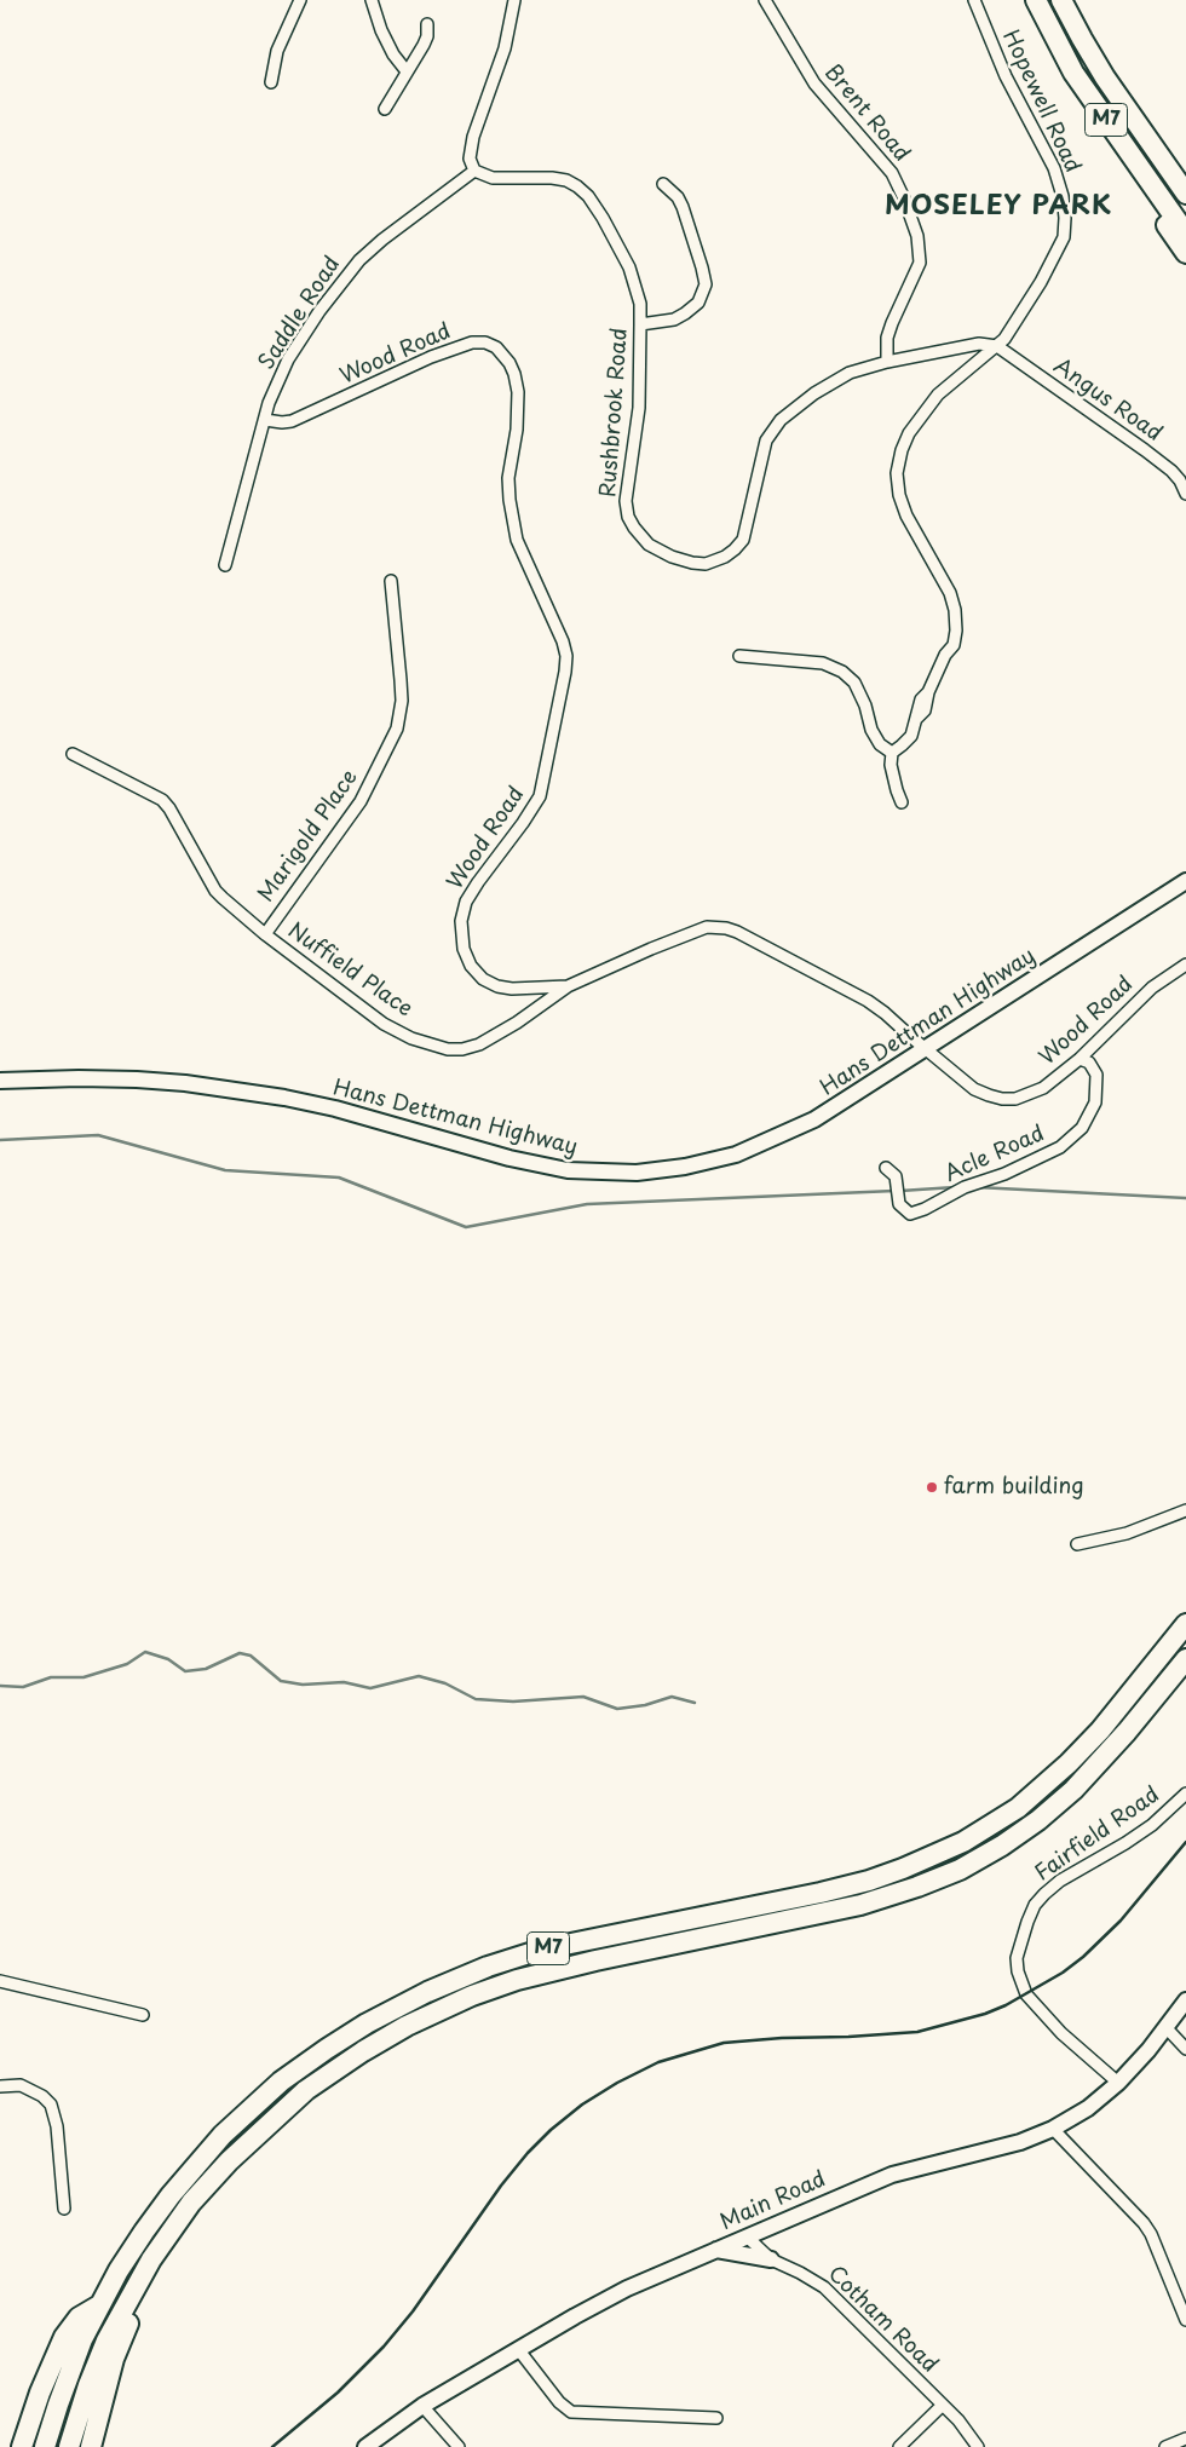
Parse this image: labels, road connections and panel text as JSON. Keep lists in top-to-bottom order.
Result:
{
  "streets": {
    "highway": ["M7"],
    "street": [
      "Hopewell Road",
      "Brent Road",
      "Saddle Road",
      "Wood Road",
      "Angus Road",
      "Rushbrook Road",
      "Marigold Place",
      "Nuffield Place",
      "Hans Dettman Highway",
      "Acle Road",
      "Fairfield Road",
      "Main Road",
      "Cotham Road"
    ]
  },
  "crossings": [
    ["Hopewell Road", "Angus Road"],
    ["Brent Road", "Rushbrook Road"],
    ["Saddle Road", "Wood Road"],
    ["Saddle Road", "Rushbrook Road"],
    ["Wood Road", "Nuffield Place"],
    ["Wood Road", "Hans Dettman Highway"],
    ["Wood Road", "Acle Road"],
    ["Marigold Place", "Nuffield Place"],
    ["Fairfield Road", "Main Road"],
    ["Main Road", "Cotham Road"]
  ],
  "districts": ["MOSELEY PARK"],
  "places": ["farm building"]
}
